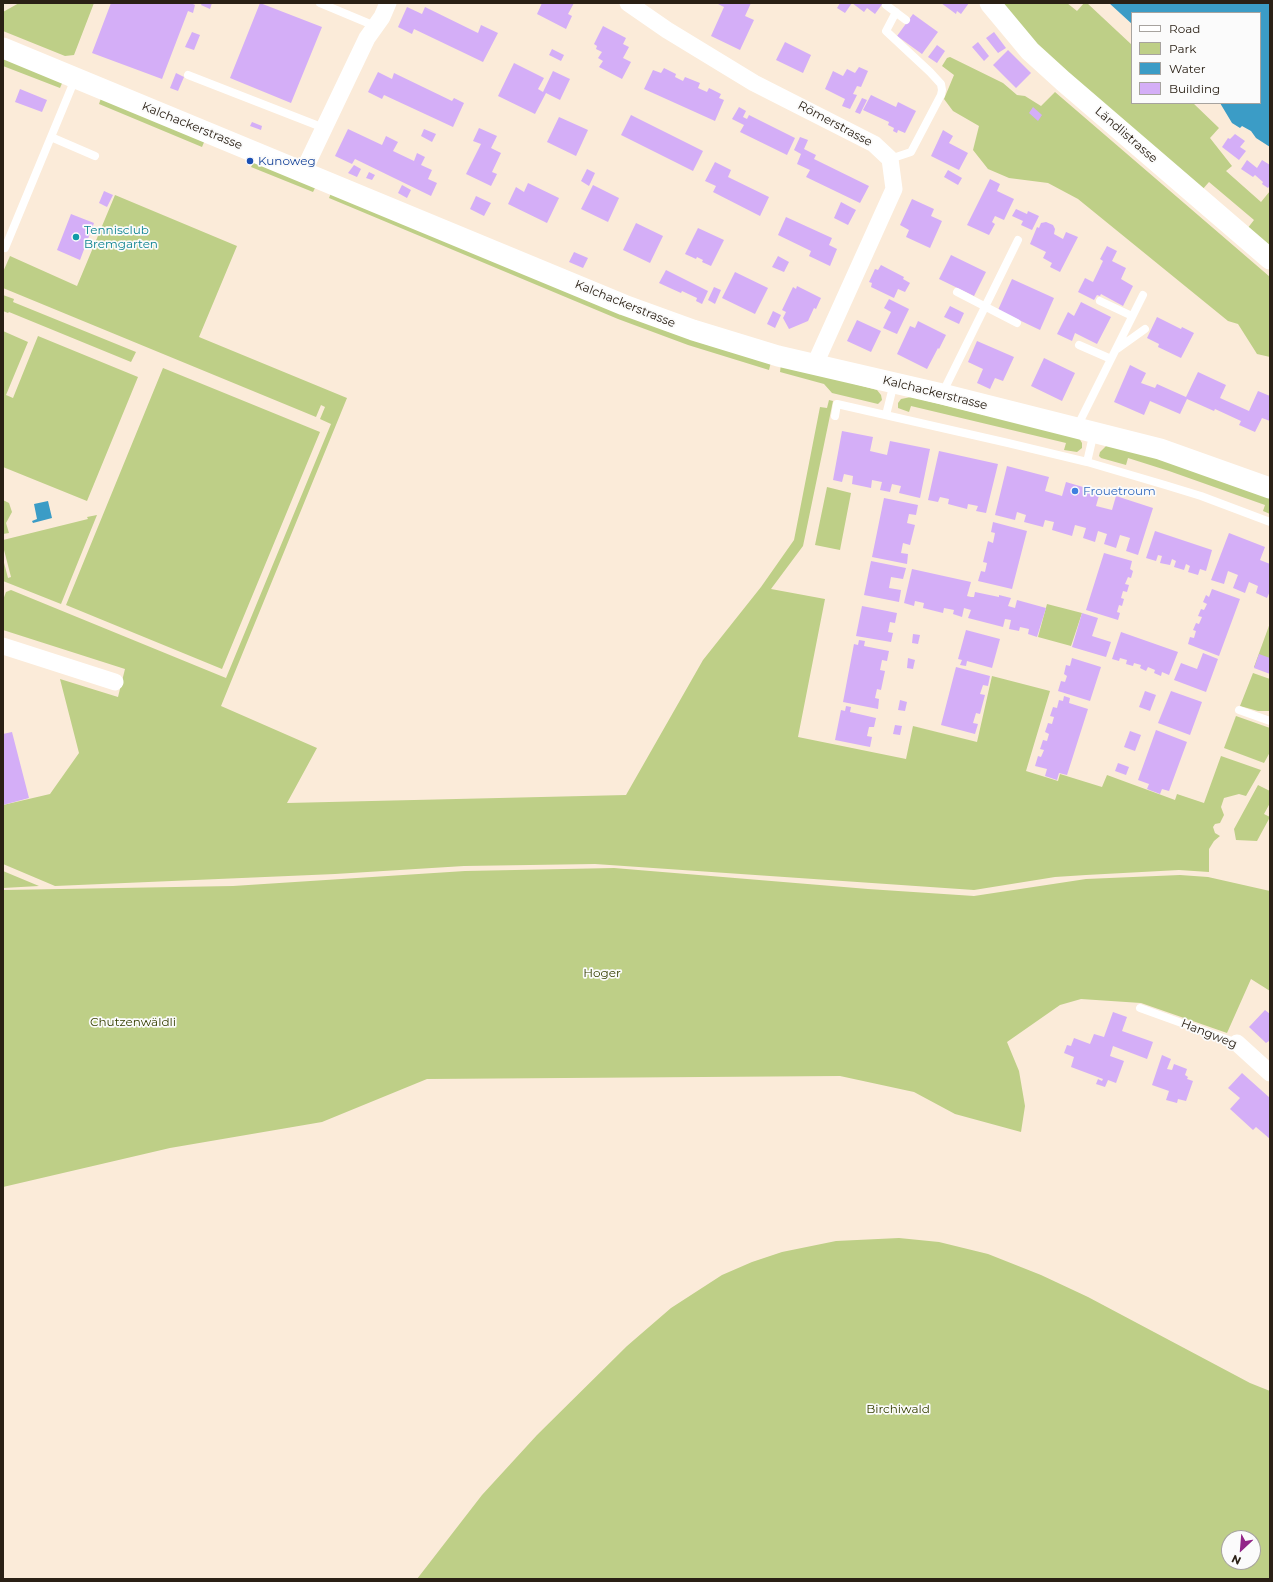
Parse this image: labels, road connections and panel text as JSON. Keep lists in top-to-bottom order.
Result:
{
  "streets": {
    "street": [
      "Römerstrasse",
      "Kalchackerstrasse",
      "Ländlistrasse",
      "Hangweg"
    ]
  },
  "parks": ["Hoger", "Chutzenwäldli", "Birchiwald"],
  "places": ["Kunoweg", "Tennisclub Bremgarten", "Frouetroum"],
  "legend": [
    "Road",
    "Park",
    "Water",
    "Building"
  ],
  "north": "bottom left"
}
